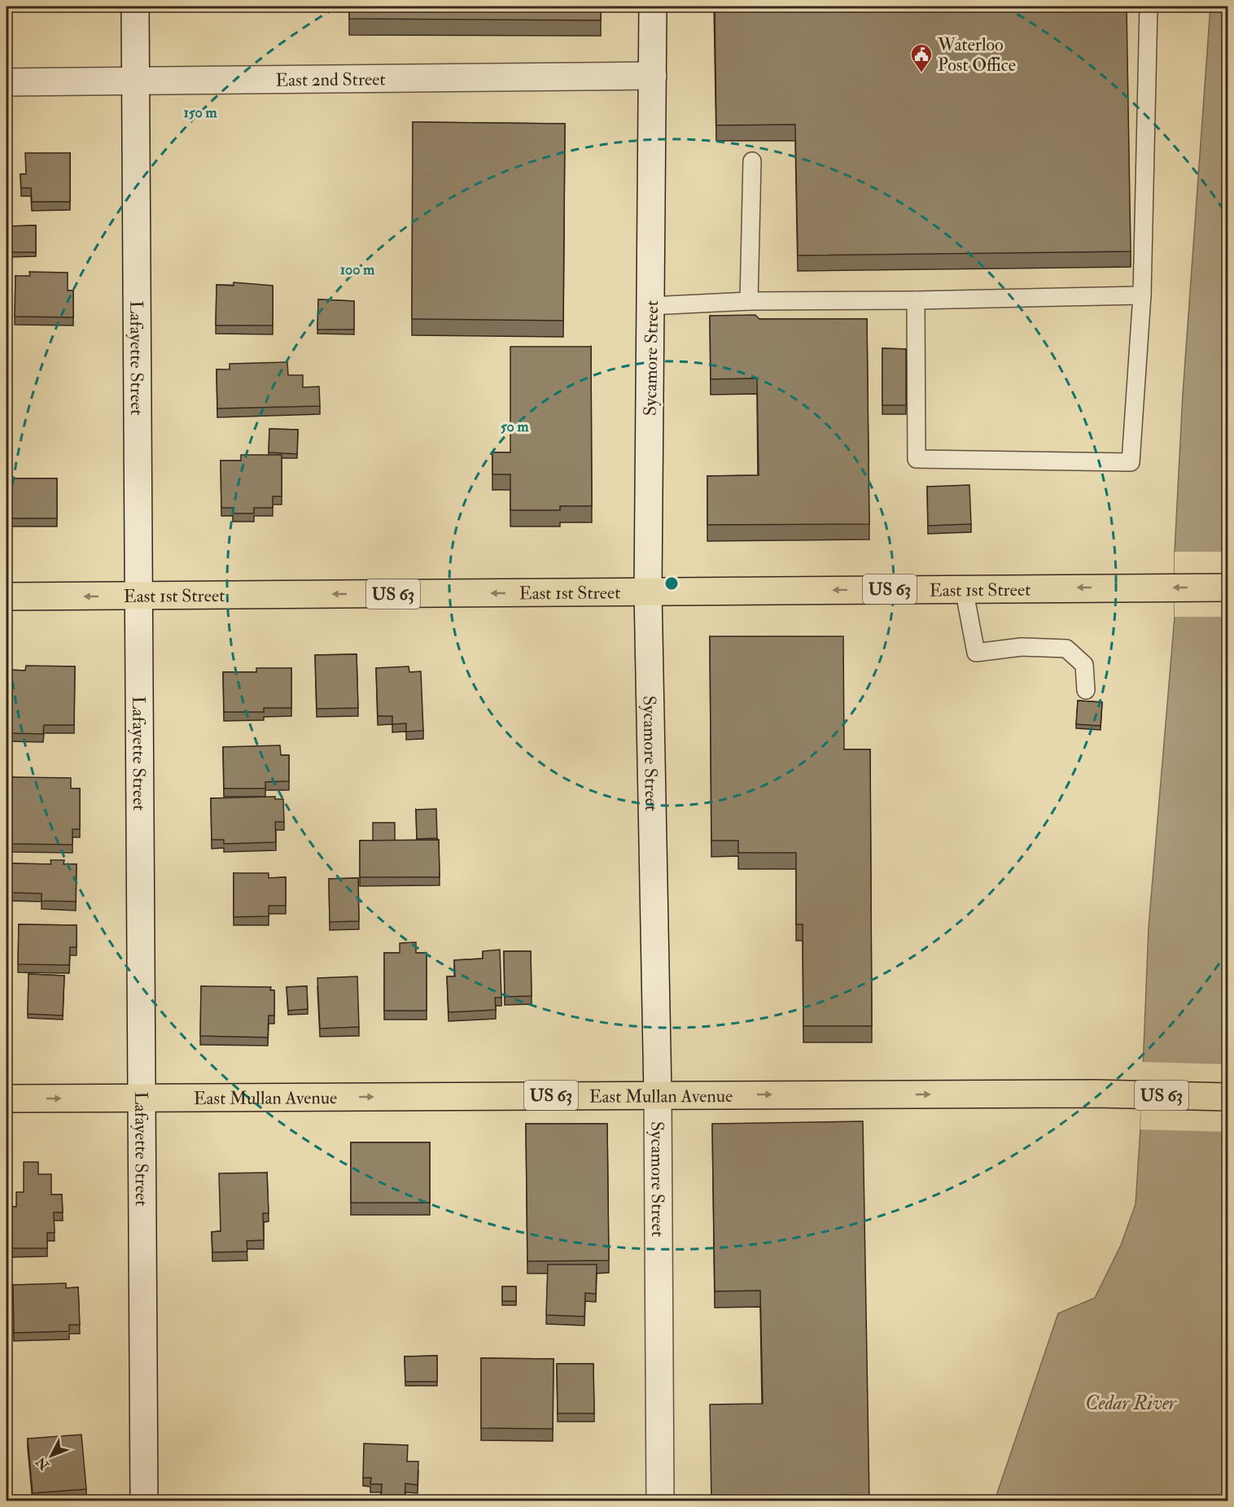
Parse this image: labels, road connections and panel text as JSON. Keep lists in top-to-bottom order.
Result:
{
  "streets": {
    "highway": ["East 1st Street", "US 63", "East Mullan Avenue"],
    "street": ["East 2nd Street", "Lafayette Street", "Sycamore Street"]
  },
  "crossings": [
    ["East 2nd Street", "Lafayette Street"],
    ["East 2nd Street", "Sycamore Street"],
    ["Lafayette Street", "East 1st Street"],
    ["Lafayette Street", "East Mullan Avenue"],
    ["Sycamore Street", "East 1st Street"],
    ["Sycamore Street", "East Mullan Avenue"]
  ],
  "one_way": ["East 1st Street", "East Mullan Avenue"],
  "water": ["Cedar River"],
  "places": {
    "public building": ["Waterloo Post Office"]
  },
  "north": "bottom left",
  "rings": ["150 m", "100 m", "50 m"]
}
